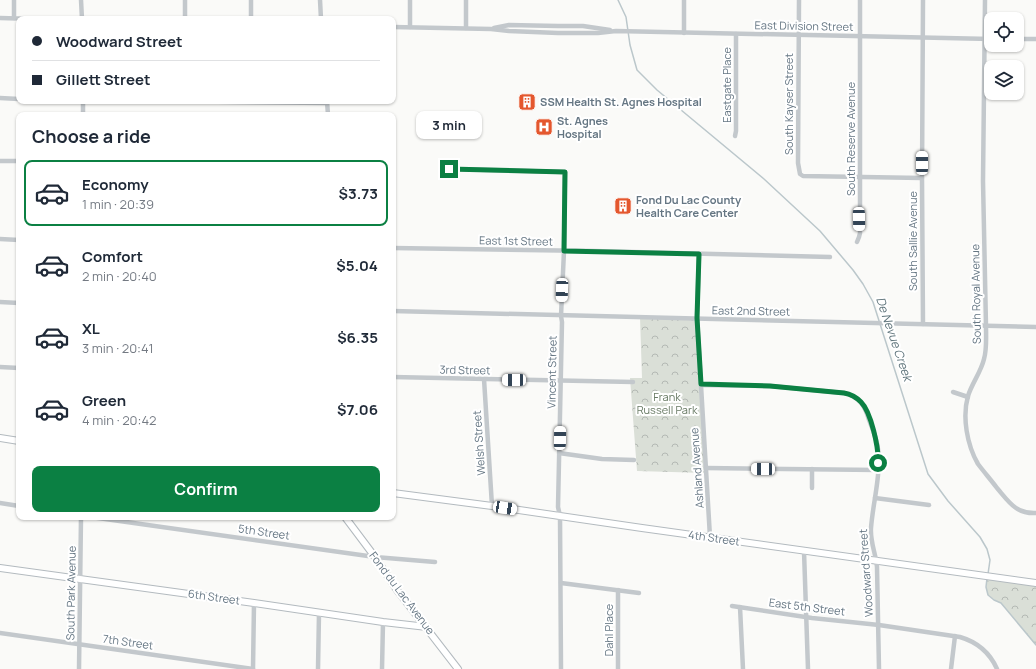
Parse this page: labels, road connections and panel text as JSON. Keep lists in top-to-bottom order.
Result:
{
  "streets": {
    "street": [
      "East Division Street",
      "Eastgate Place",
      "South Kayser Street",
      "South Reserve Avenue",
      "East 1st Street",
      "South Sallie Avenue",
      "South Royal Avenue",
      "East 2nd Street",
      "3rd Street",
      "Vincent Street",
      "Welsh Street",
      "Ashland Avenue",
      "5th Street",
      "4th Street",
      "Woodward Street",
      "South Park Avenue",
      "Fond du Lac Avenue",
      "6th Street",
      "East 5th Street",
      "Dahl Place",
      "7th Street"
    ]
  },
  "crossings": [
    ["East Division Street", "Eastgate Place"],
    ["East Division Street", "South Kayser Street"],
    ["East Division Street", "South Reserve Avenue"],
    ["East Division Street", "South Sallie Avenue"],
    ["South Kayser Street", "South Reserve Avenue"],
    ["East 1st Street", "Vincent Street"],
    ["East 1st Street", "Ashland Avenue"],
    ["South Sallie Avenue", "East 2nd Street"],
    ["South Royal Avenue", "East 2nd Street"],
    ["East 2nd Street", "Vincent Street"],
    ["East 2nd Street", "Ashland Avenue"],
    ["3rd Street", "Vincent Street"],
    ["3rd Street", "Welsh Street"],
    ["Vincent Street", "4th Street"],
    ["Welsh Street", "4th Street"],
    ["Ashland Avenue", "4th Street"],
    ["Ashland Avenue", "Woodward Street"],
    ["5th Street", "Fond du Lac Avenue"],
    ["4th Street", "Woodward Street"],
    ["Woodward Street", "East 5th Street"],
    ["South Park Avenue", "6th Street"],
    ["South Park Avenue", "7th Street"],
    ["Fond du Lac Avenue", "6th Street"]
  ],
  "water": ["De Nevue Creek"],
  "parks": ["Frank Russell Park"],
  "places": {
    "building": ["SSM Health St. Agnes Hospital", "Fond Du Lac County Health Care Center"],
    "hospital": ["St. Agnes Hospital"]
  },
  "page": {
    "banner": ["Woodward Street", "Gillett Street"],
    "bubble": "3 min",
    "heading": "Choose a ride",
    "list": [
      {
        "name": "Economy",
        "note": "1 min · 20:39",
        "value": "$3.73"
      },
      {
        "name": "Comfort",
        "note": "2 min · 20:40",
        "value": "$5.04"
      },
      {
        "name": "XL",
        "note": "3 min · 20:41",
        "value": "$6.35"
      },
      {
        "name": "Green",
        "note": "4 min · 20:42",
        "value": "$7.06"
      }
    ],
    "buttons": "Confirm"
  }
}
